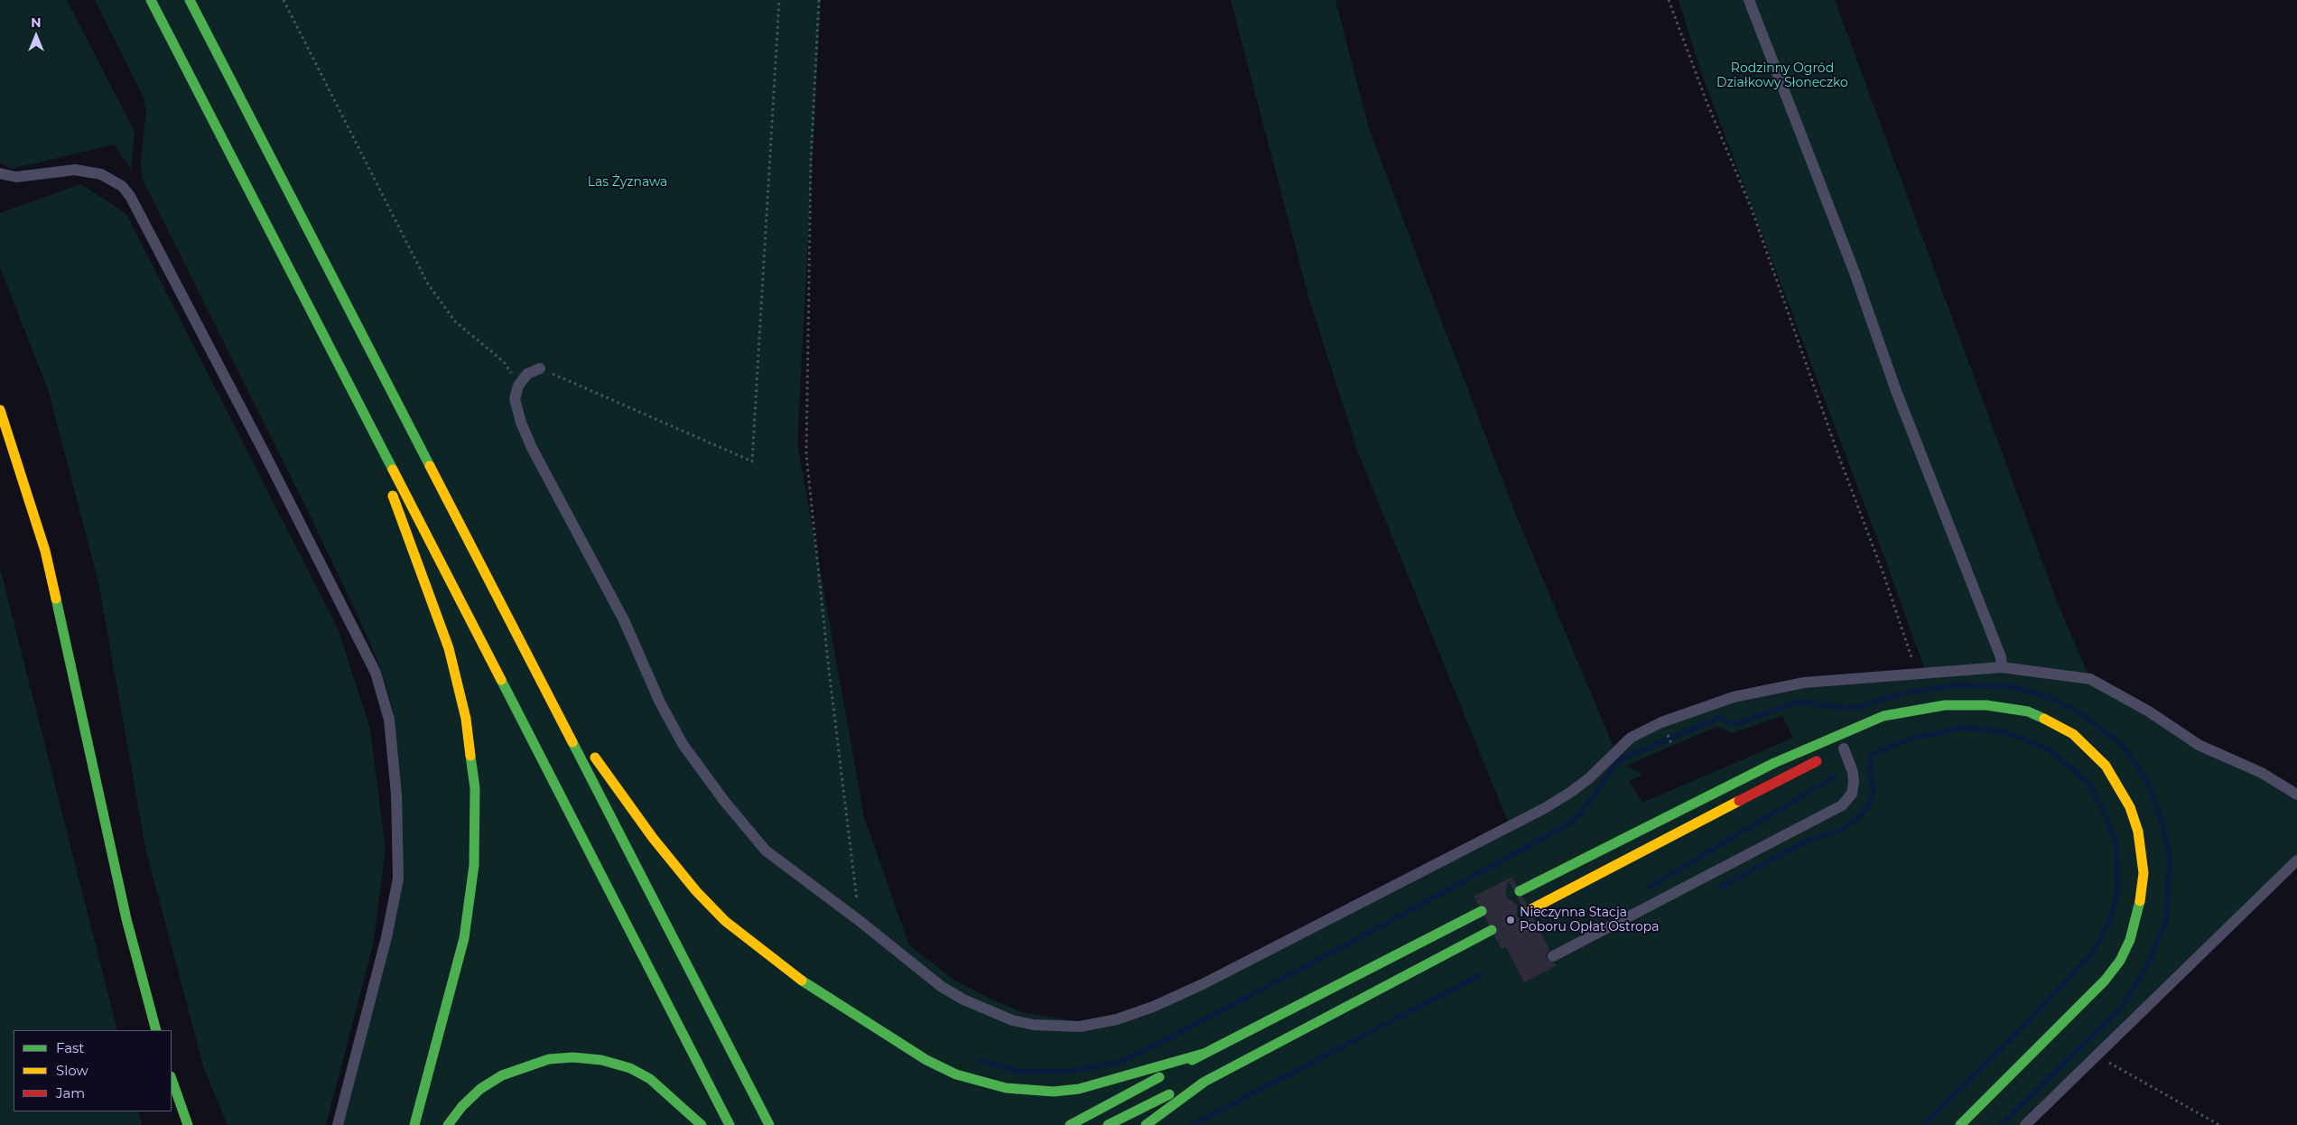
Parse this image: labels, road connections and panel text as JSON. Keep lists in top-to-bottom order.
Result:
{
  "parks": ["Rodzinny Ogród Działkowy Słoneczko", "Las Żyznawa"],
  "places": ["Nieczynna Stacja Poboru Opłat Ostropa"],
  "legend": ["Fast", "Slow", "Jam"],
  "north": "top"
}
